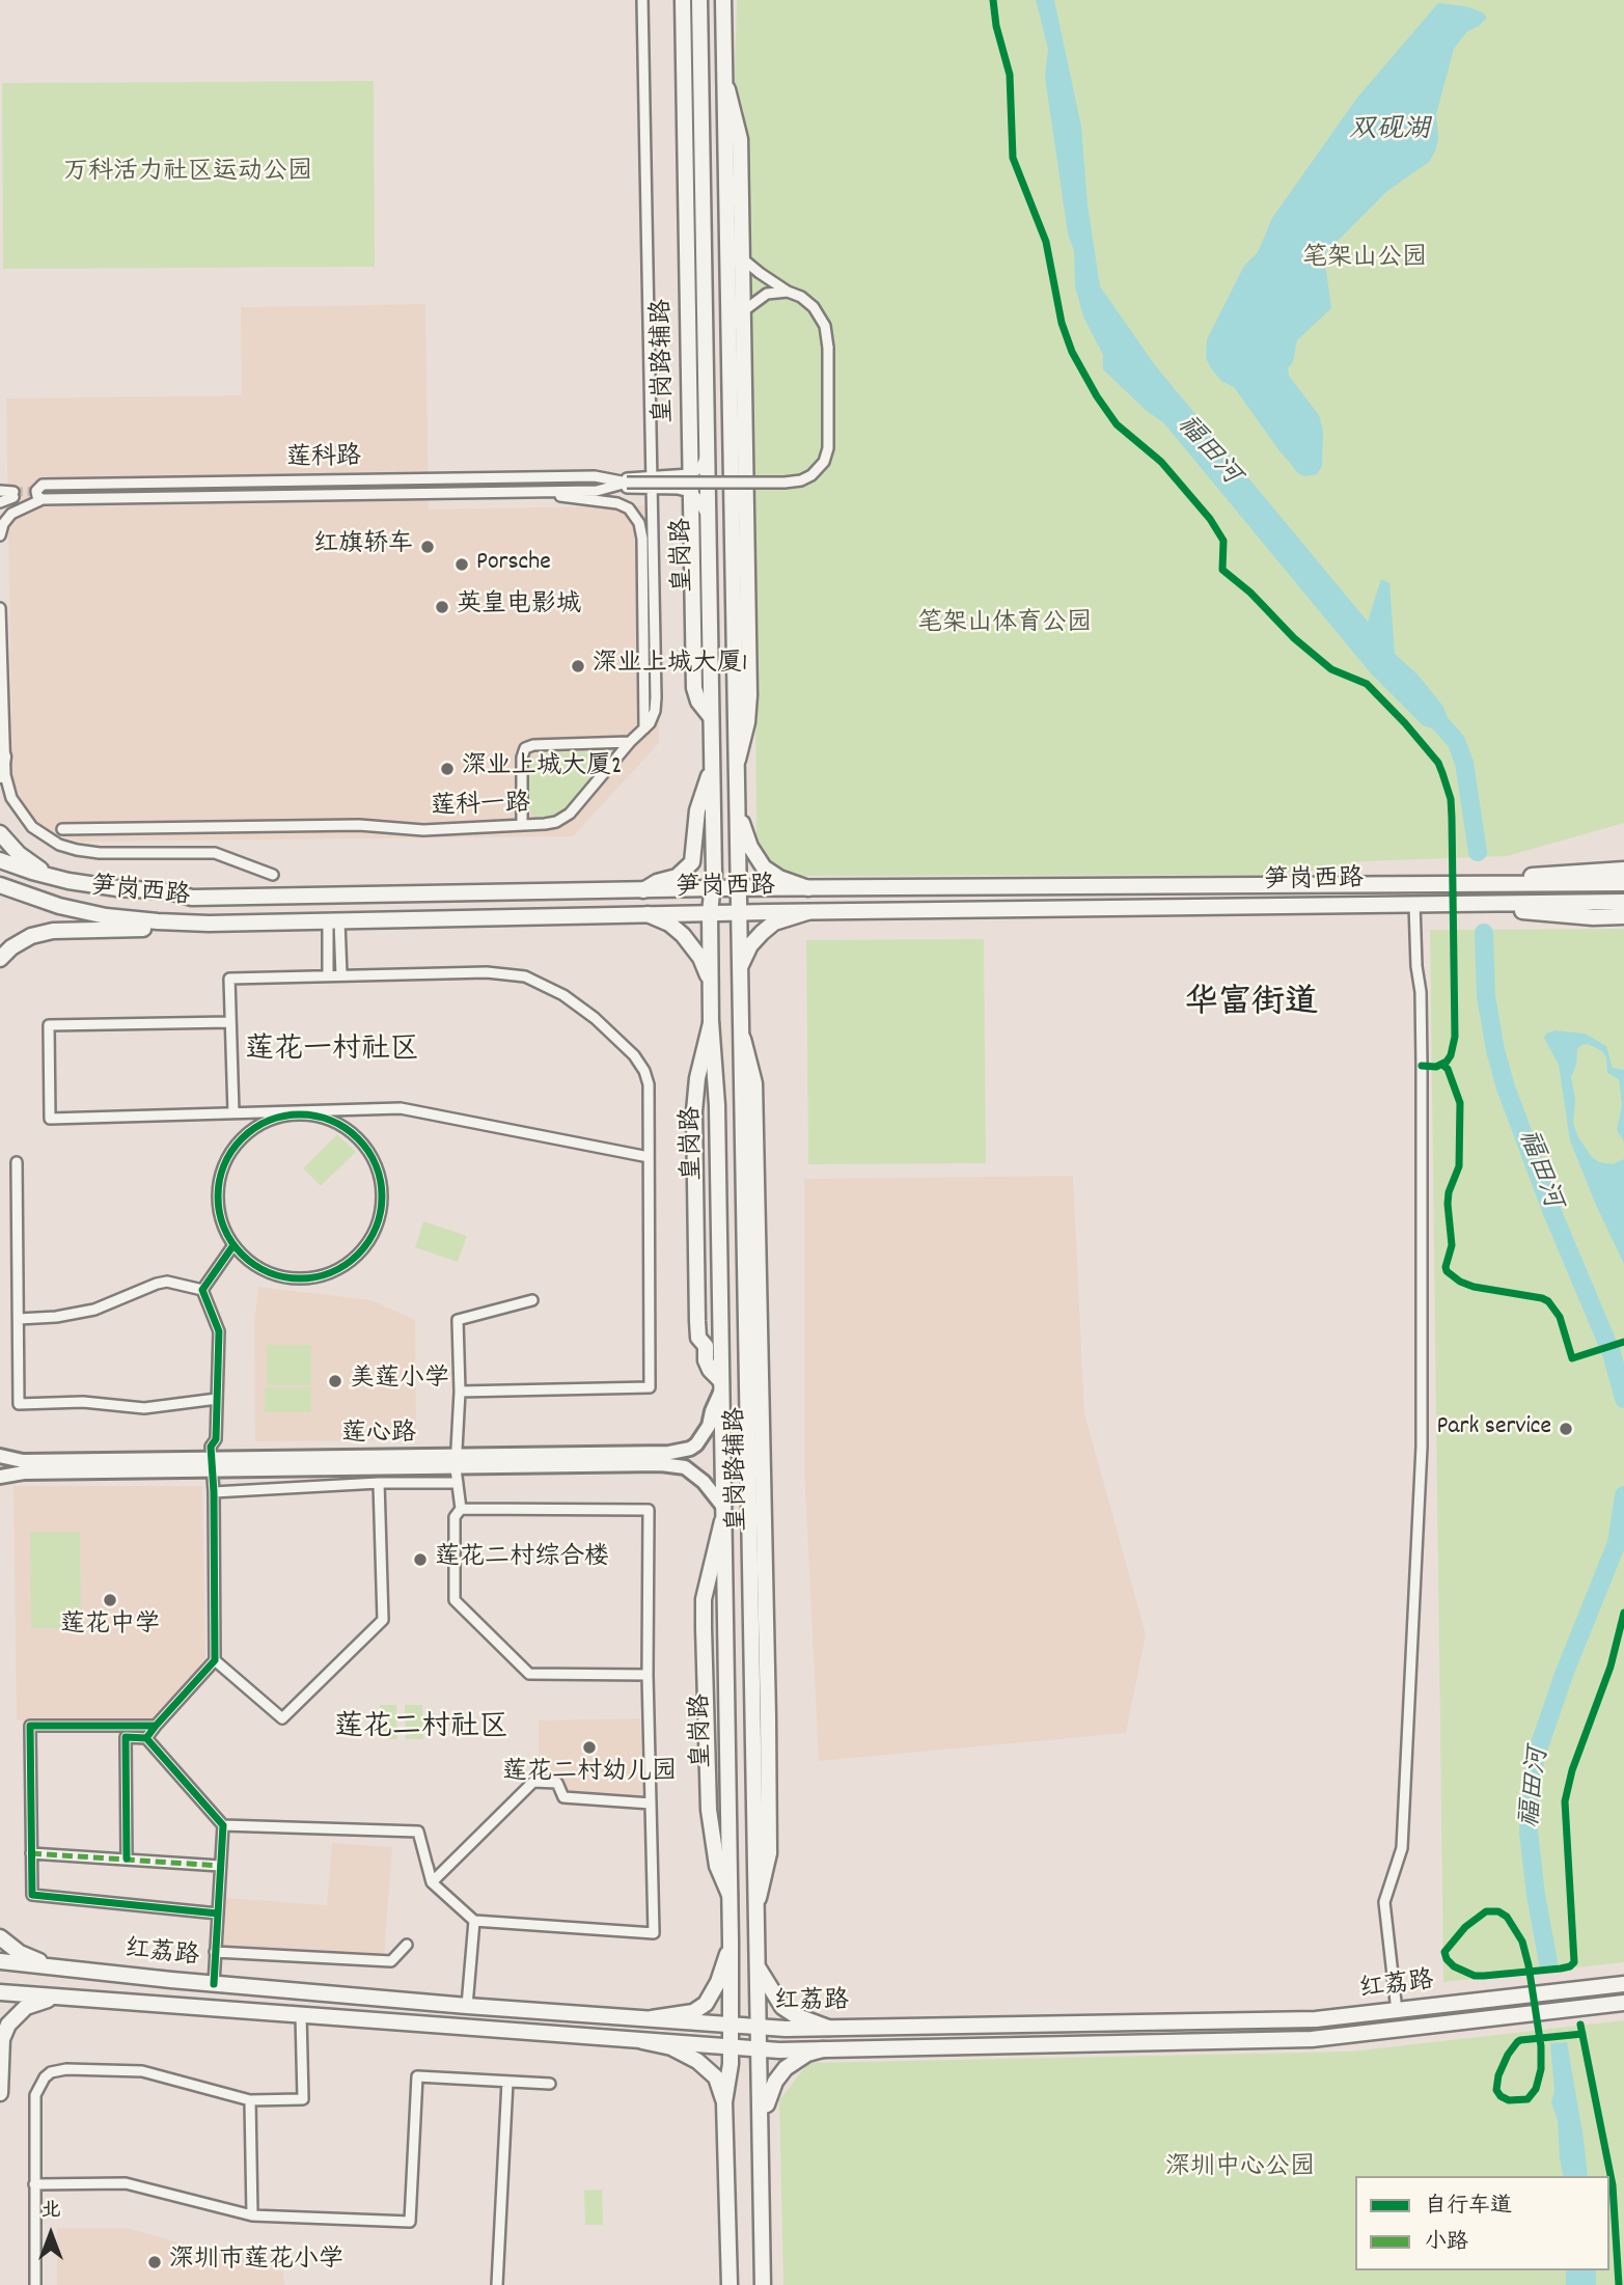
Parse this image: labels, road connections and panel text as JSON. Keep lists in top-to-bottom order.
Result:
{
  "streets": {
    "main road": [
      "皇岗路辅路",
      "皇岗路",
      "笋岗西路",
      "莲心路",
      "红荔路"
    ],
    "street": ["莲科路", "莲科一路"]
  },
  "crossings": [
    ["皇岗路辅路", "莲科路"],
    ["皇岗路辅路", "皇岗路"],
    ["皇岗路辅路", "莲心路"],
    ["皇岗路", "笋岗西路"],
    ["皇岗路", "莲心路"],
    ["皇岗路", "红荔路"]
  ],
  "districts": ["华富街道", "莲花一村社区", "莲花二村社区"],
  "water": ["双砚湖", "福田河"],
  "parks": [
    "万科活力社区运动公园",
    "笔架山公园",
    "笔架山体育公园",
    "深圳中心公园"
  ],
  "places": [
    "红旗轿车",
    "Porsche",
    "英皇电影城",
    "深业上城大厦1",
    "深业上城大厦2",
    "美莲小学",
    "Park service",
    "莲花二村综合楼",
    "莲花中学",
    "莲花二村幼儿园",
    "深圳市莲花小学"
  ],
  "legend": ["自行车道", "小路"],
  "north": "top"
}
